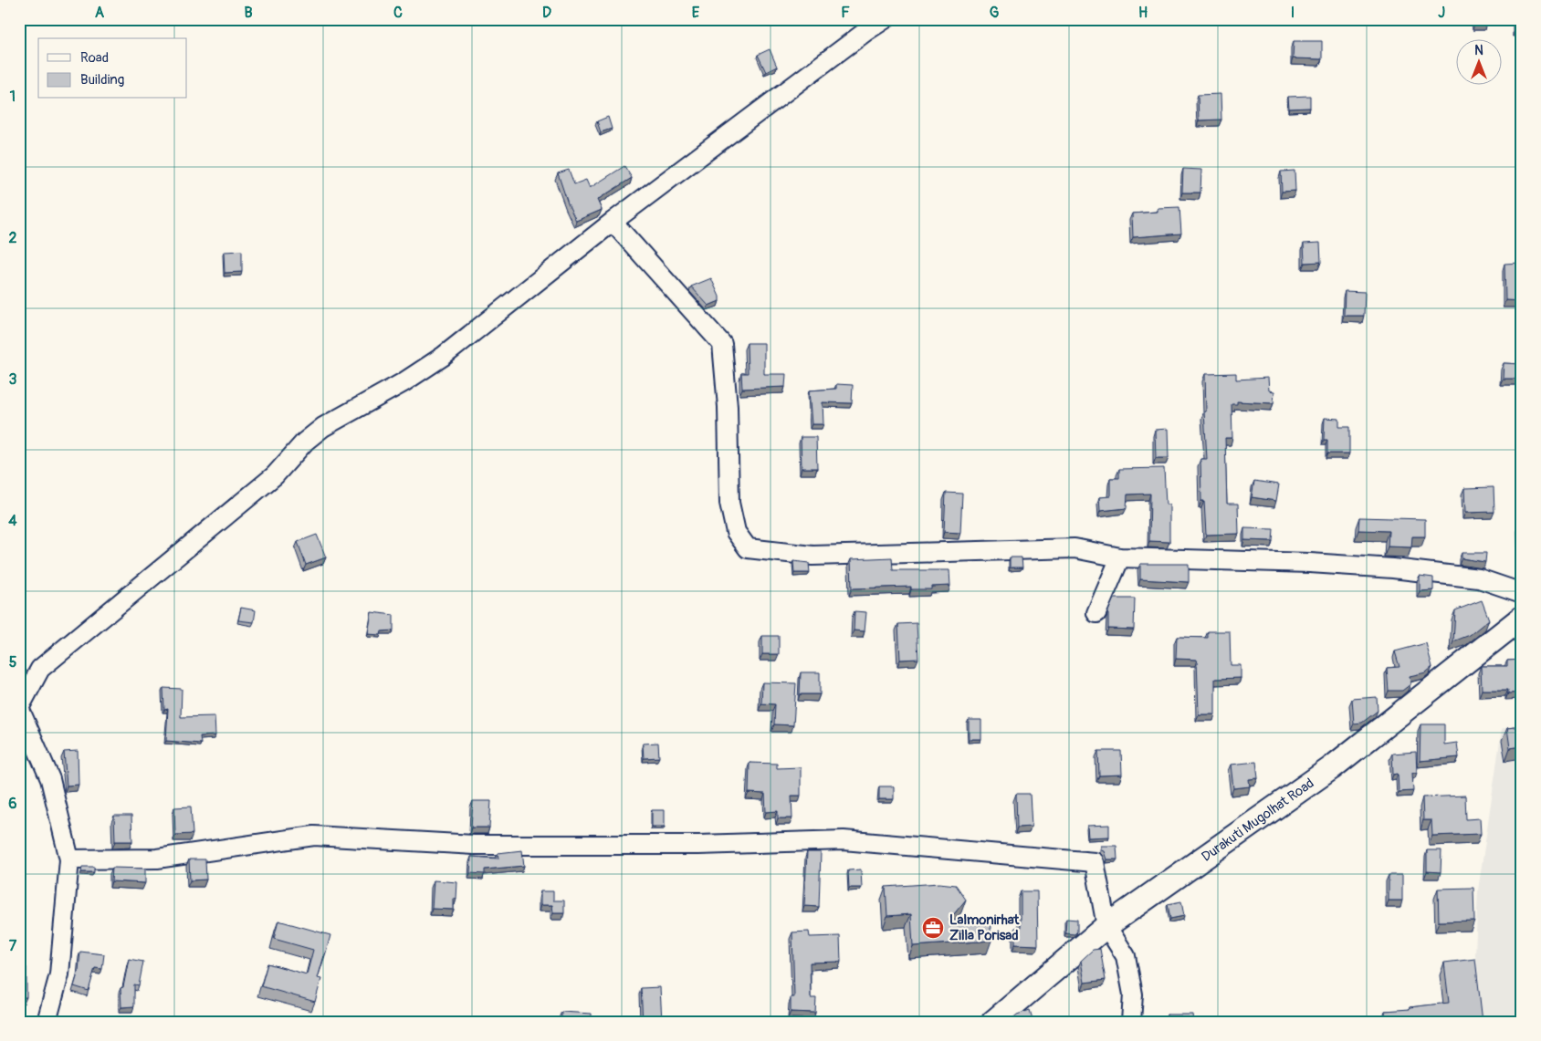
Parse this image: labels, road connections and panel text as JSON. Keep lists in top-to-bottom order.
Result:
{
  "streets": {
    "main road": ["Durakuti Mugolhat Road"]
  },
  "places": {
    "office": ["Lalmonirhat Zilla Porisad"]
  },
  "legend": ["Road", "Building"],
  "north": "top",
  "grid": {
    "columns": [
      "A",
      "B",
      "C",
      "D",
      "E",
      "F",
      "G",
      "H",
      "I",
      "J"
    ],
    "rows": [
      "1",
      "2",
      "3",
      "4",
      "5",
      "6",
      "7"
    ]
  }
}
